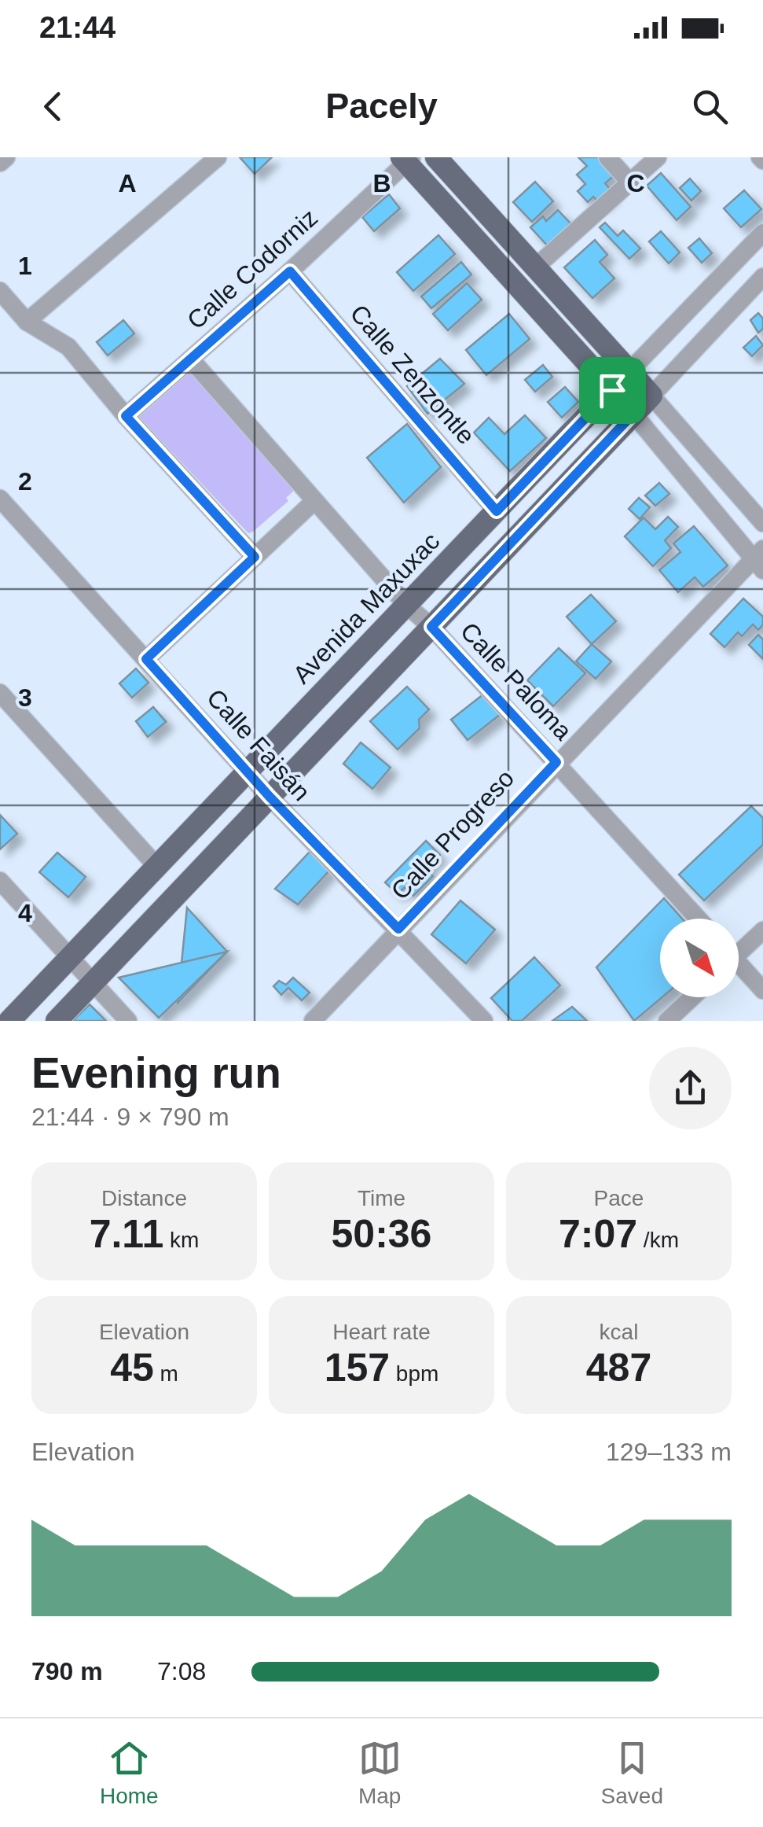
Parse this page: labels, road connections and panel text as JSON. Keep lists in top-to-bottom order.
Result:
{
  "streets": {
    "main road": ["Avenida Maxuxac"],
    "street": [
      "Calle Codorniz",
      "Calle Zenzontle",
      "Calle Paloma",
      "Calle Faisán",
      "Calle Progreso"
    ]
  },
  "crossings": [
    ["Calle Codorniz", "Calle Zenzontle"],
    ["Calle Codorniz", "Calle Paloma"],
    ["Calle Zenzontle", "Avenida Maxuxac"],
    ["Avenida Maxuxac", "Calle Paloma"],
    ["Avenida Maxuxac", "Calle Faisán"],
    ["Calle Paloma", "Calle Progreso"],
    ["Calle Faisán", "Calle Progreso"]
  ],
  "north": "bottom right",
  "page": {
    "status": "21:44",
    "header": "Pacely",
    "heading": ["Evening run", "21:44 · 9 × 790 m"],
    "stats": [
      ["Distance", "7.11 km"],
      ["Time", "50:36"],
      ["Pace", "7:07 /km"],
      ["Elevation", "45 m"],
      ["Heart rate", "157 bpm"],
      ["kcal", "487"]
    ],
    "chart": ["Elevation", "129–133 m"],
    "list": [
      {
        "name": "790 m",
        "note": "7:08"
      }
    ],
    "tabs": ["Home", "Map", "Saved"]
  },
  "grid": {
    "columns": ["A", "B", "C"],
    "rows": [
      "1",
      "2",
      "3",
      "4"
    ]
  }
}
